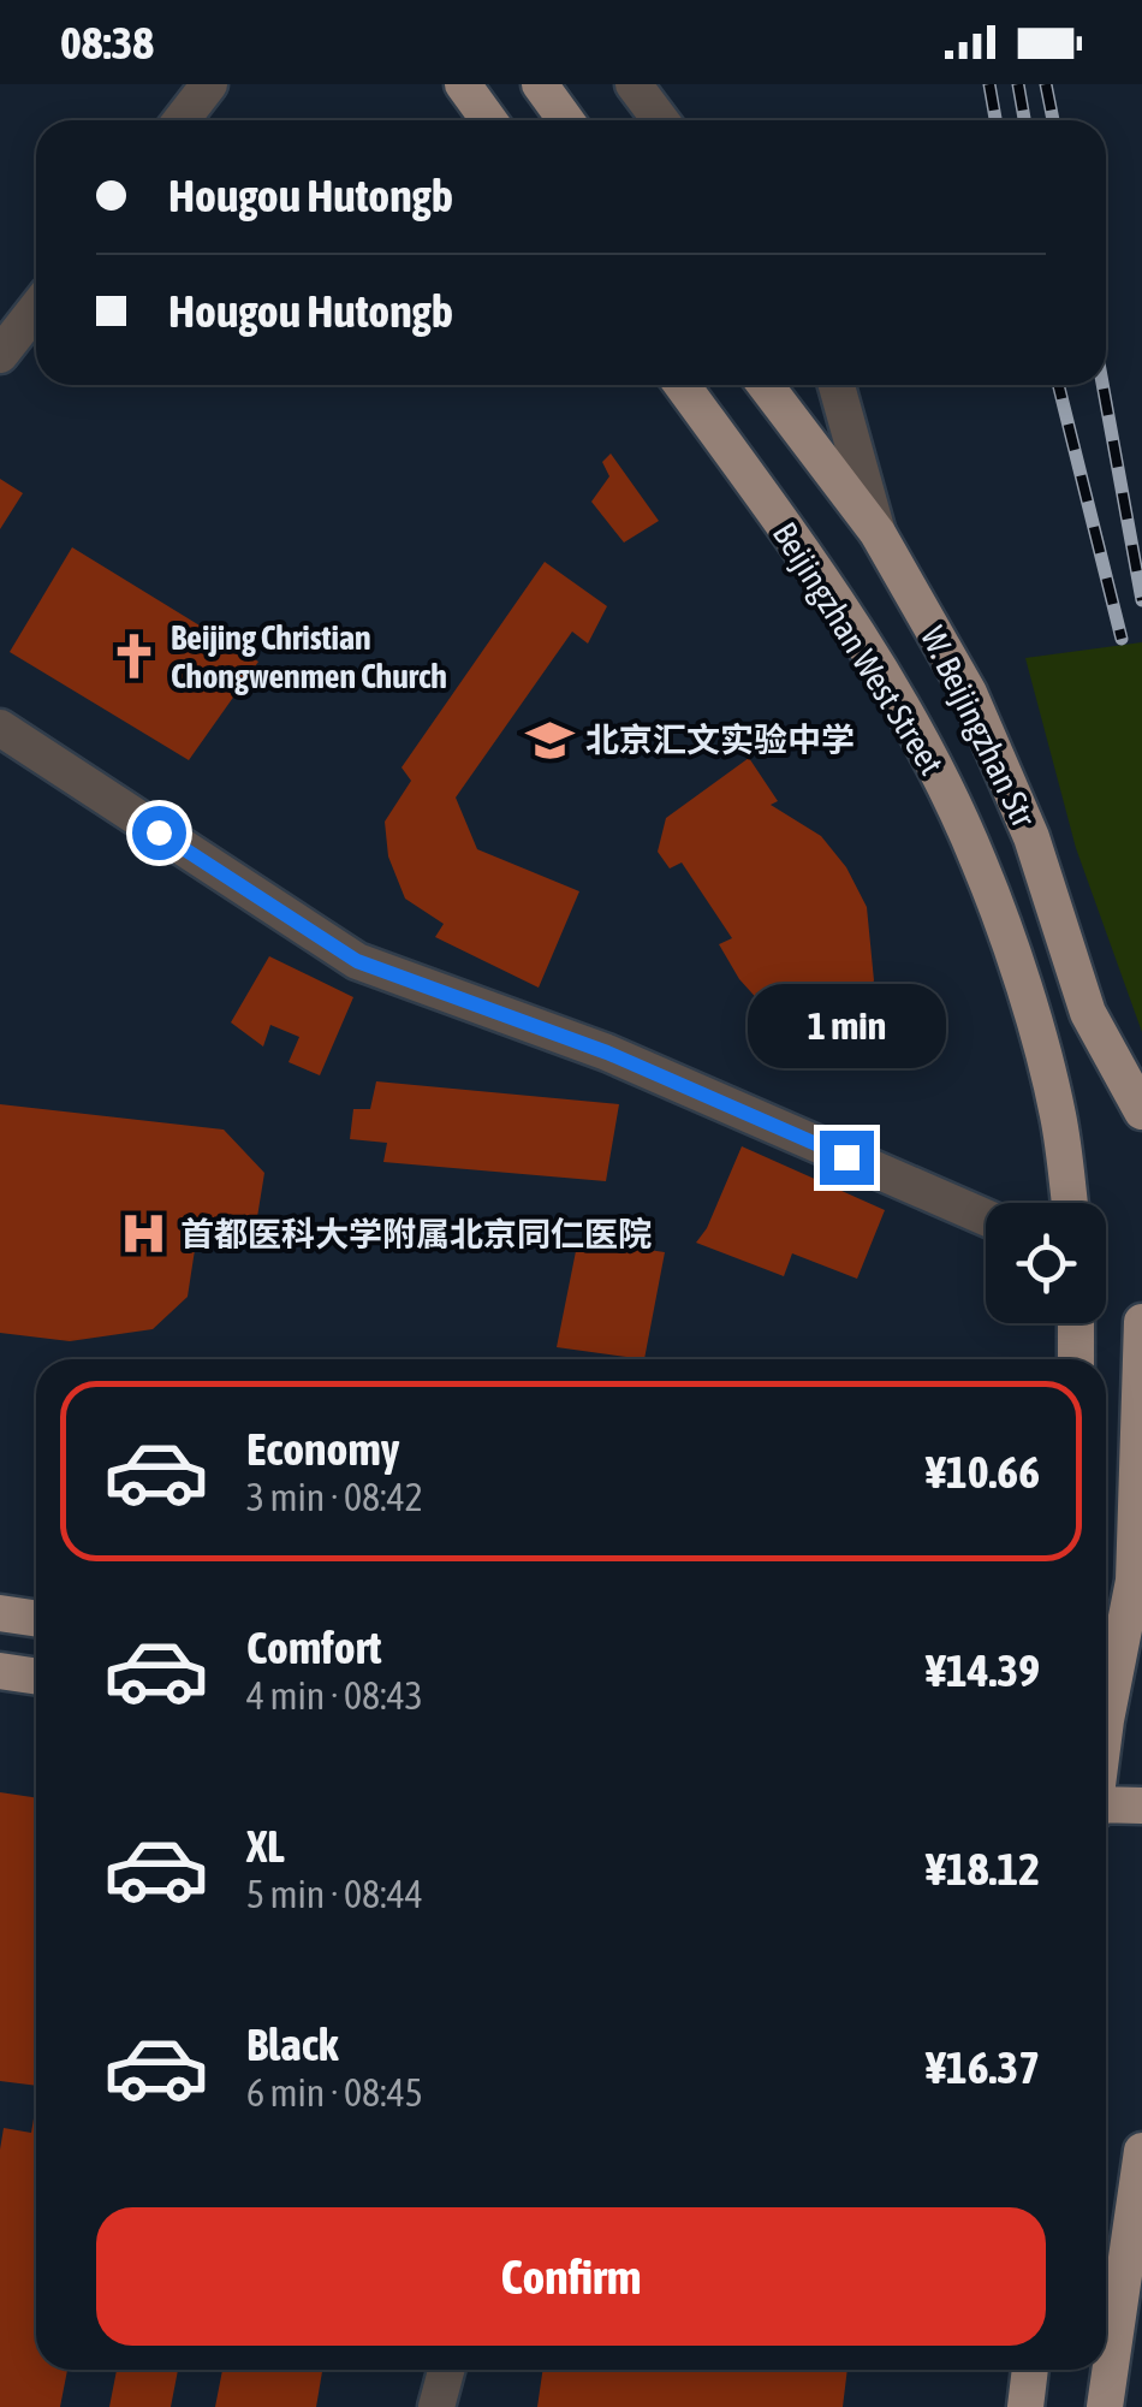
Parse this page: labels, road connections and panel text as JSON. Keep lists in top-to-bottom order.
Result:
{
  "streets": {
    "main road": ["Beijingzhan West Street", "W. Beijingzhan Str"]
  },
  "places": {
    "church": ["Beijing Christian Chongwenmen Church"],
    "school or university": ["北京汇文实验中学"],
    "hospital": ["首都医科大学附属北京同仁医院"]
  },
  "page": {
    "status": "08:38",
    "banner": ["Hougou Hutongb", "Hougou Hutongb"],
    "bubble": "1 min",
    "list": [
      {
        "name": "Economy",
        "note": "3 min · 08:42",
        "value": "¥10.66"
      },
      {
        "name": "Comfort",
        "note": "4 min · 08:43",
        "value": "¥14.39"
      },
      {
        "name": "XL",
        "note": "5 min · 08:44",
        "value": "¥18.12"
      },
      {
        "name": "Black",
        "note": "6 min · 08:45",
        "value": "¥16.37"
      }
    ],
    "buttons": "Confirm"
  }
}
